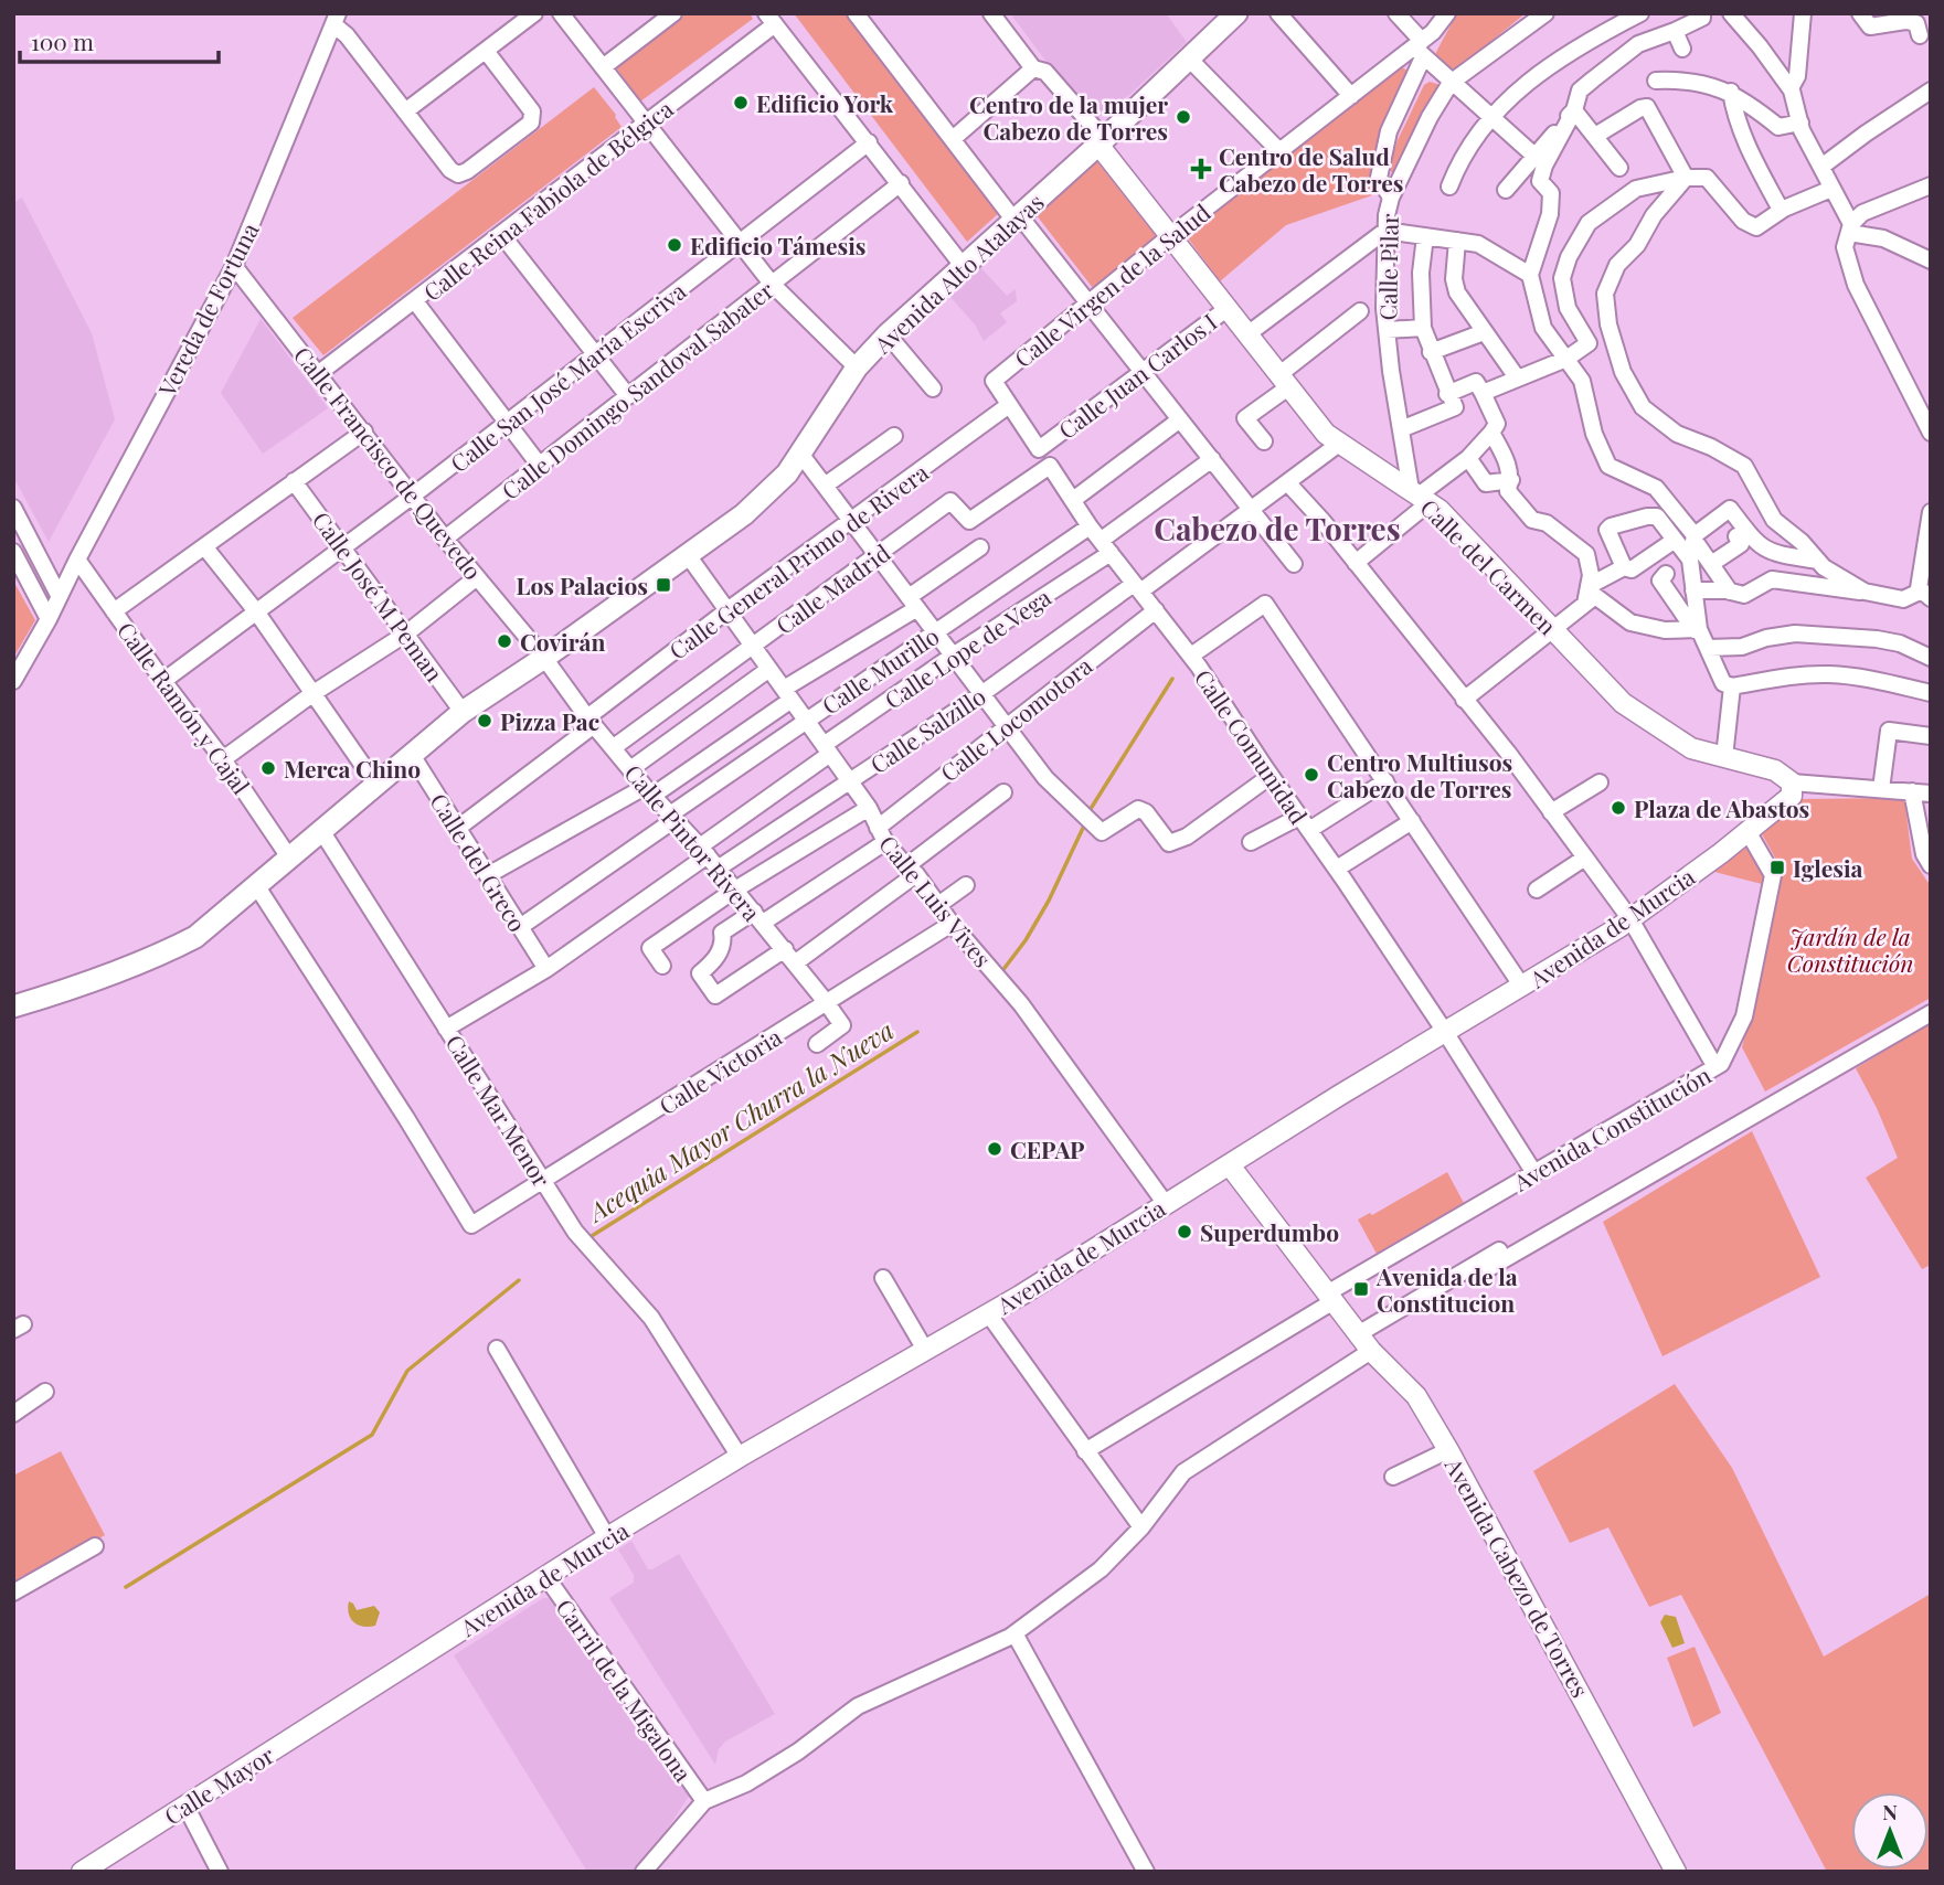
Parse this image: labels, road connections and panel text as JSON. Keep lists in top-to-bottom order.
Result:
{
  "streets": {
    "main road": ["Avenida Alto Atalayas"],
    "street": [
      "Calle Reina Fabiola de Bélgica",
      "Calle Pilar",
      "Calle Virgen de la Salud",
      "Vereda de Fortuna",
      "Calle Juan Carlos I",
      "Calle San José María Escriva",
      "Calle Domingo Sandoval Sabater",
      "Calle Francisco de Quevedo",
      "Calle General Primo de Rivera",
      "Calle del Carmen",
      "Calle Madrid",
      "Calle José M Peman",
      "Calle Lope de Vega",
      "Calle Murillo",
      "Calle Ramón y Cajal",
      "Calle Locomotora",
      "Calle Salzillo",
      "Calle Comunidad",
      "Calle Pintor Rivera",
      "Calle del Greco",
      "Calle Luis Vives",
      "Avenida de Murcia",
      "Calle Victoria",
      "Calle Mar Menor",
      "Avenida Constitución",
      "Avenida Cabezo de Torres",
      "Carril de la Migalona",
      "Calle Mayor"
    ]
  },
  "crossings": [
    ["Calle Reina Fabiola de Bélgica", "Calle Francisco de Quevedo"],
    ["Calle Pilar", "Calle del Carmen"],
    ["Avenida Alto Atalayas", "Calle Francisco de Quevedo"],
    ["Avenida Alto Atalayas", "Calle del Carmen"],
    ["Avenida Alto Atalayas", "Calle José M Peman"],
    ["Avenida Alto Atalayas", "Calle Ramón y Cajal"],
    ["Avenida Alto Atalayas", "Calle Pintor Rivera"],
    ["Avenida Alto Atalayas", "Calle del Greco"],
    ["Avenida Alto Atalayas", "Calle Luis Vives"],
    ["Avenida Alto Atalayas", "Calle Victoria"],
    ["Avenida Alto Atalayas", "Calle Mar Menor"],
    ["Calle Virgen de la Salud", "Calle Juan Carlos I"],
    ["Calle Virgen de la Salud", "Calle del Carmen"],
    ["Vereda de Fortuna", "Calle Francisco de Quevedo"],
    ["Vereda de Fortuna", "Calle Ramón y Cajal"],
    ["Calle Juan Carlos I", "Calle General Primo de Rivera"],
    ["Calle Juan Carlos I", "Calle del Carmen"],
    ["Calle San José María Escriva", "Calle Francisco de Quevedo"],
    ["Calle San José María Escriva", "Calle José M Peman"],
    ["Calle San José María Escriva", "Calle Ramón y Cajal"],
    ["Calle Domingo Sandoval Sabater", "Calle Francisco de Quevedo"],
    ["Calle Francisco de Quevedo", "Calle Pintor Rivera"],
    ["Calle General Primo de Rivera", "Calle Pintor Rivera"],
    ["Calle General Primo de Rivera", "Calle del Greco"],
    ["Calle General Primo de Rivera", "Calle Luis Vives"],
    ["Calle del Carmen", "Calle Salzillo"],
    ["Calle del Carmen", "Avenida de Murcia"],
    ["Calle Madrid", "Calle Comunidad"],
    ["Calle Madrid", "Calle Pintor Rivera"],
    ["Calle Madrid", "Calle Luis Vives"],
    ["Calle Lope de Vega", "Calle Salzillo"],
    ["Calle Lope de Vega", "Calle Comunidad"],
    ["Calle Lope de Vega", "Calle Pintor Rivera"],
    ["Calle Lope de Vega", "Calle del Greco"],
    ["Calle Lope de Vega", "Calle Luis Vives"],
    ["Calle Lope de Vega", "Calle Mar Menor"],
    ["Calle Murillo", "Calle Comunidad"],
    ["Calle Murillo", "Calle Pintor Rivera"],
    ["Calle Murillo", "Calle del Greco"],
    ["Calle Murillo", "Calle Luis Vives"],
    ["Calle Locomotora", "Calle Comunidad"],
    ["Calle Locomotora", "Calle Pintor Rivera"],
    ["Calle Locomotora", "Calle Luis Vives"],
    ["Calle Salzillo", "Calle Comunidad"],
    ["Calle Salzillo", "Calle Pintor Rivera"],
    ["Calle Salzillo", "Calle Luis Vives"],
    ["Calle Comunidad", "Avenida de Murcia"],
    ["Calle Comunidad", "Avenida Constitución"],
    ["Calle Pintor Rivera", "Calle Victoria"],
    ["Calle Luis Vives", "Avenida de Murcia"],
    ["Calle Luis Vives", "Calle Victoria"],
    ["Avenida de Murcia", "Calle Mar Menor"],
    ["Avenida de Murcia", "Avenida Constitución"],
    ["Avenida de Murcia", "Avenida Cabezo de Torres"],
    ["Avenida de Murcia", "Carril de la Migalona"],
    ["Avenida de Murcia", "Calle Mayor"],
    ["Calle Victoria", "Calle Mar Menor"],
    ["Avenida Constitución", "Avenida Cabezo de Torres"]
  ],
  "districts": ["Cabezo de Torres"],
  "water": ["Acequia Mayor Churra la Nueva"],
  "parks": ["Jardín de la Constitución"],
  "places": {
    "other": [
      "Edificio York",
      "Centro de la mujer Cabezo de Torres",
      "Edificio Támesis",
      "Covirán",
      "Pizza Pac",
      "Merca Chino",
      "Centro Multiusos Cabezo de Torres",
      "Plaza de Abastos",
      "CEPAP",
      "Superdumbo"
    ],
    "health": ["Centro de Salud Cabezo de Torres"],
    "transit": ["Los Palacios", "Iglesia", "Avenida de la Constitucion"]
  },
  "scale_bar": "100 m",
  "north": "top"
}
